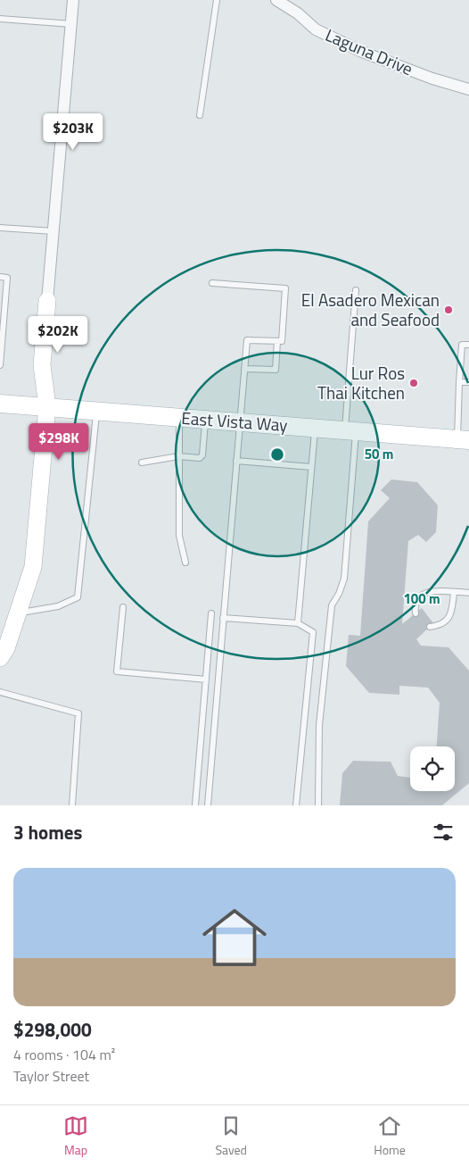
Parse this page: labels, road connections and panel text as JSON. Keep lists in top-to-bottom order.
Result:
{
  "streets": {
    "main road": ["East Vista Way"],
    "street": ["Laguna Drive"]
  },
  "places": ["El Asadero Mexican and Seafood", "Lur Ros Thai Kitchen"],
  "page": {
    "price": ["$203K", "$202K", "$298K"],
    "heading": "3 homes",
    "list": [
      {
        "name": "$298,000",
        "note": "4 rooms · 104 m² · Taylor Street"
      }
    ],
    "tabs": ["Map", "Saved", "Home"]
  },
  "rings": ["50 m", "100 m"]
}
